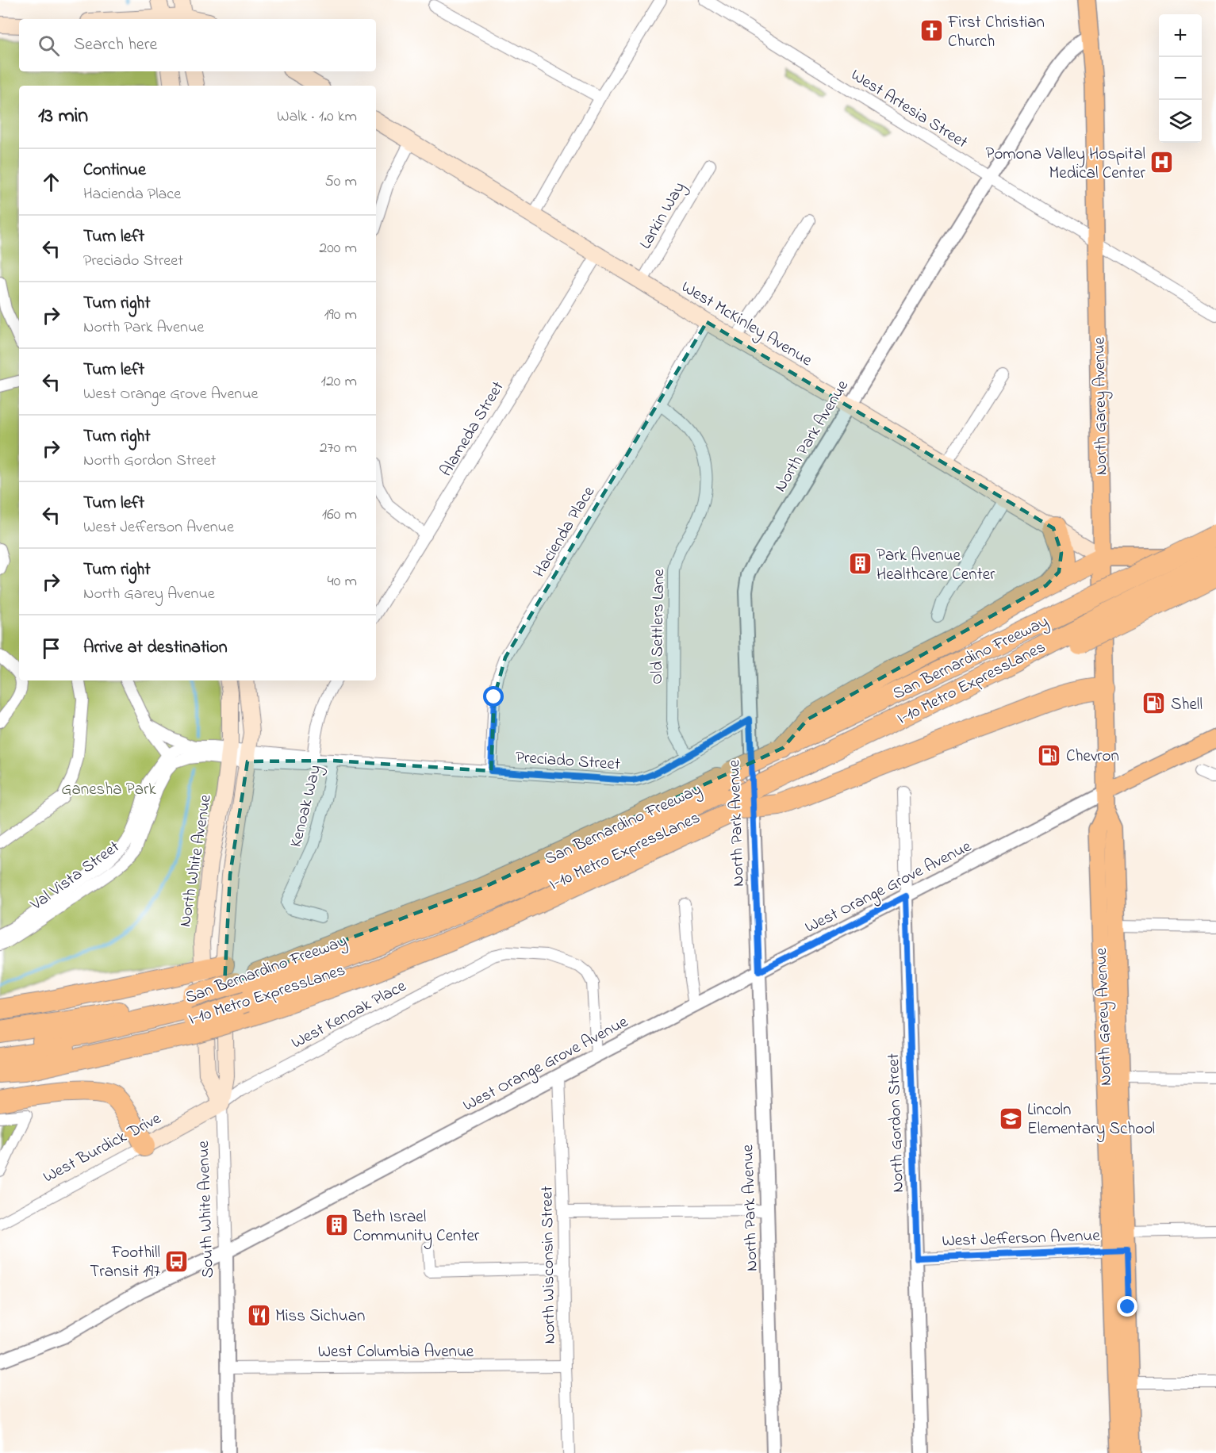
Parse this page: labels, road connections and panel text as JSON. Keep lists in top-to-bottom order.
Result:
{
  "streets": {
    "highway": ["San Bernardino Freeway", "I-10 Metro ExpressLanes"],
    "main road": [
      "West McKinley Avenue",
      "North Garey Avenue",
      "North White Avenue",
      "West Burdick Drive",
      "South White Avenue"
    ],
    "street": [
      "West Artesia Street",
      "Larkin Way",
      "Alameda Street",
      "North Park Avenue",
      "Hacienda Place",
      "Old Settlers Lane",
      "Preciado Street",
      "Kenoak Way",
      "Val Vista Street",
      "West Orange Grove Avenue",
      "West Kenoak Place",
      "North Gordon Street",
      "West Jefferson Avenue",
      "North Wisconsin Street",
      "West Columbia Avenue"
    ]
  },
  "crossings": [
    ["West Artesia Street", "North Garey Avenue"],
    ["West Artesia Street", "North Park Avenue"],
    ["Larkin Way", "West McKinley Avenue"],
    ["West McKinley Avenue", "North Garey Avenue"],
    ["West McKinley Avenue", "Alameda Street"],
    ["West McKinley Avenue", "North Park Avenue"],
    ["West McKinley Avenue", "Hacienda Place"],
    ["North Garey Avenue", "North Park Avenue"],
    ["North Garey Avenue", "West Orange Grove Avenue"],
    ["North Garey Avenue", "West Jefferson Avenue"],
    ["North Park Avenue", "Preciado Street"],
    ["North Park Avenue", "West Orange Grove Avenue"],
    ["Hacienda Place", "Old Settlers Lane"],
    ["Hacienda Place", "Preciado Street"],
    ["Old Settlers Lane", "Preciado Street"],
    ["San Bernardino Freeway", "I-10 Metro ExpressLanes"],
    ["Preciado Street", "Kenoak Way"],
    ["Preciado Street", "North White Avenue"],
    ["Preciado Street", "South White Avenue"],
    ["North White Avenue", "West Kenoak Place"],
    ["North White Avenue", "West Burdick Drive"],
    ["North White Avenue", "South White Avenue"],
    ["West Orange Grove Avenue", "West Kenoak Place"],
    ["West Orange Grove Avenue", "North Gordon Street"],
    ["West Orange Grove Avenue", "South White Avenue"],
    ["West Orange Grove Avenue", "North Wisconsin Street"],
    ["West Kenoak Place", "West Burdick Drive"],
    ["West Kenoak Place", "South White Avenue"],
    ["North Gordon Street", "West Jefferson Avenue"],
    ["West Burdick Drive", "South White Avenue"],
    ["South White Avenue", "West Columbia Avenue"],
    ["North Wisconsin Street", "West Columbia Avenue"]
  ],
  "parks": ["Ganesha Park"],
  "places": {
    "church": ["First Christian Church"],
    "hospital": ["Pomona Valley Hospital Medical Center"],
    "building": ["Park Avenue Healthcare Center", "Beth Israel Community Center"],
    "fuel station": ["Shell", "Chevron"],
    "school or university": ["Lincoln Elementary School"],
    "bus stop": ["Foothill Transit 197"],
    "restaurant": ["Miss Sichuan"]
  },
  "page": {
    "map_buttons": ["+", "−"],
    "search": "Search here",
    "heading": ["13 min", "Walk · 1.0 km"],
    "list": [
      ["Continue", "Hacienda Place", "50 m"],
      ["Turn left", "Preciado Street", "200 m"],
      ["Turn right", "North Park Avenue", "190 m"],
      ["Turn left", "West Orange Grove Avenue", "120 m"],
      ["Turn right", "North Gordon Street", "270 m"],
      ["Turn left", "West Jefferson Avenue", "160 m"],
      ["Turn right", "North Garey Avenue", "40 m"],
      "Arrive at destination"
    ]
  }
}
